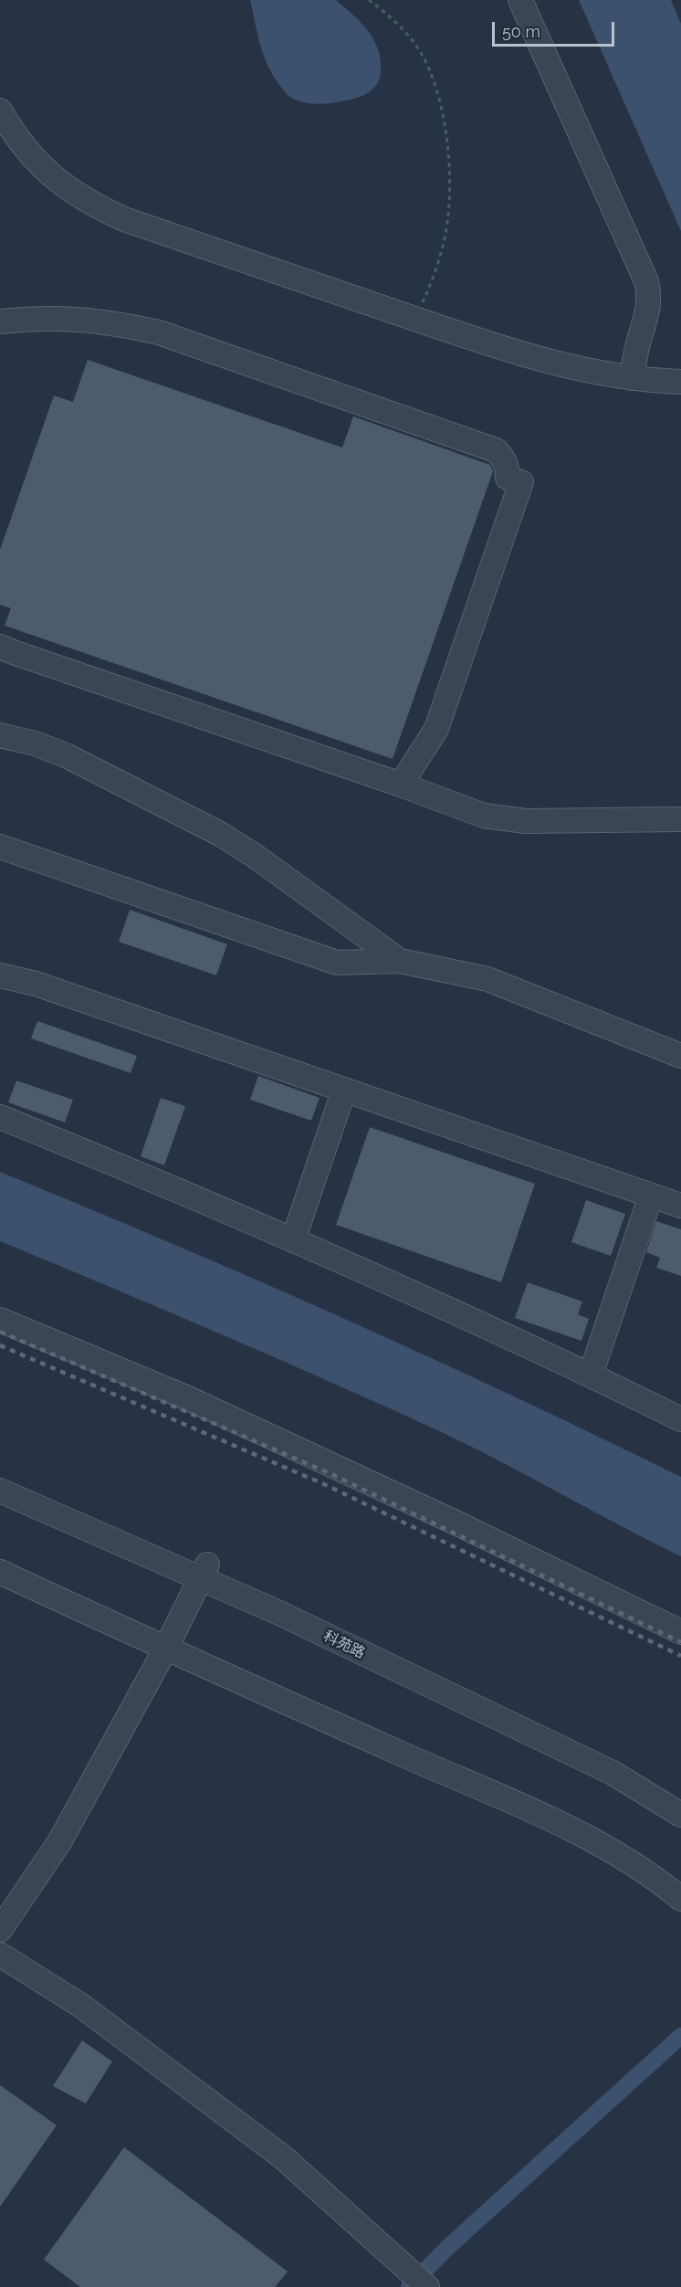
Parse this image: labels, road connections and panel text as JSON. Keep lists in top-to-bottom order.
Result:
{
  "streets": {
    "street": ["科苑路"]
  },
  "scale_bar": "50 m"
}
